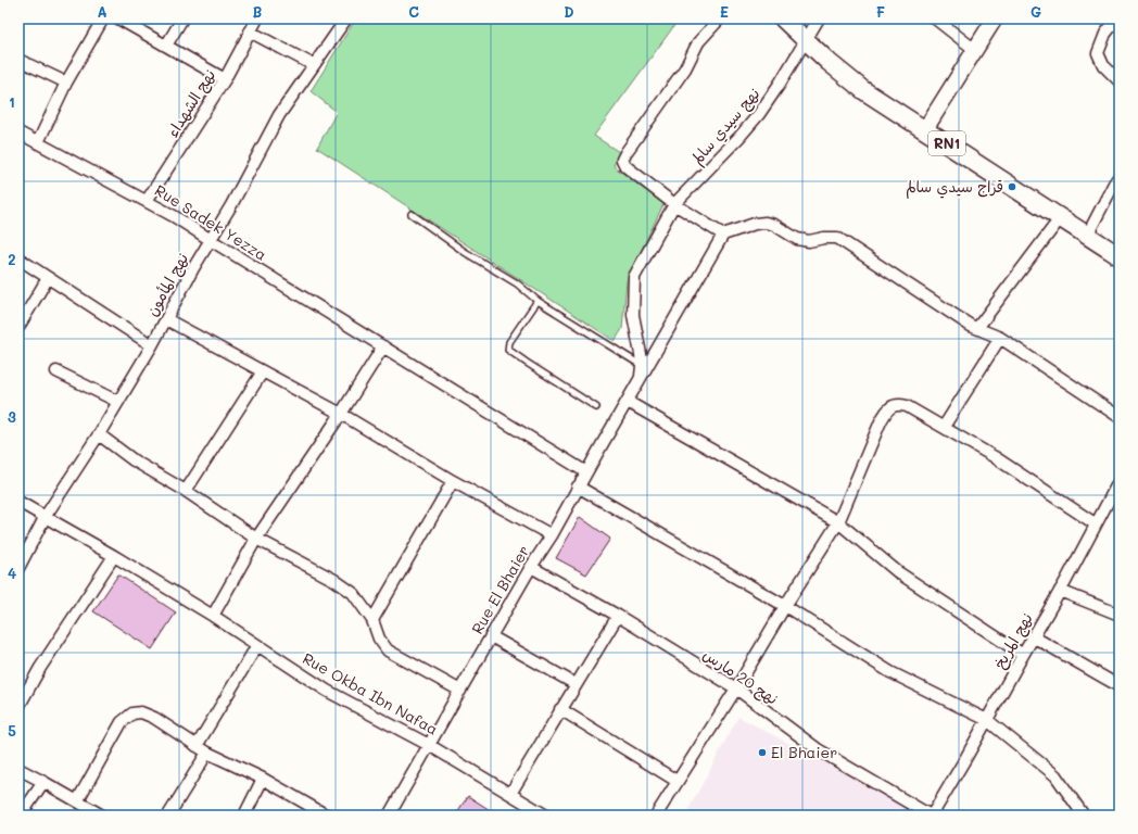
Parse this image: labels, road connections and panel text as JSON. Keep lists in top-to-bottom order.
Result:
{
  "streets": {
    "main road": ["RN1"],
    "street": [
      "نهج الشهداء",
      "نهج سيدي سالم",
      "Rue Sadek Yezza",
      "نهج المأمون",
      "Rue El Bhaier",
      "نهج المريخ",
      "نهج 20 مارس",
      "Rue Okba Ibn Nafaa"
    ]
  },
  "crossings": [
    ["نهج الشهداء", "Rue Sadek Yezza"],
    ["نهج سيدي سالم", "RN1"],
    ["نهج سيدي سالم", "Rue El Bhaier"],
    ["Rue Sadek Yezza", "نهج المأمون"],
    ["Rue Sadek Yezza", "Rue El Bhaier"],
    ["نهج المأمون", "Rue Okba Ibn Nafaa"],
    ["Rue El Bhaier", "نهج 20 مارس"],
    ["Rue El Bhaier", "Rue Okba Ibn Nafaa"],
    ["نهج المريخ", "نهج 20 مارس"]
  ],
  "places": ["قراج سيدي سالم", "El Bhaier"],
  "grid": {
    "columns": [
      "A",
      "B",
      "C",
      "D",
      "E",
      "F",
      "G"
    ],
    "rows": [
      "1",
      "2",
      "3",
      "4",
      "5"
    ]
  }
}
